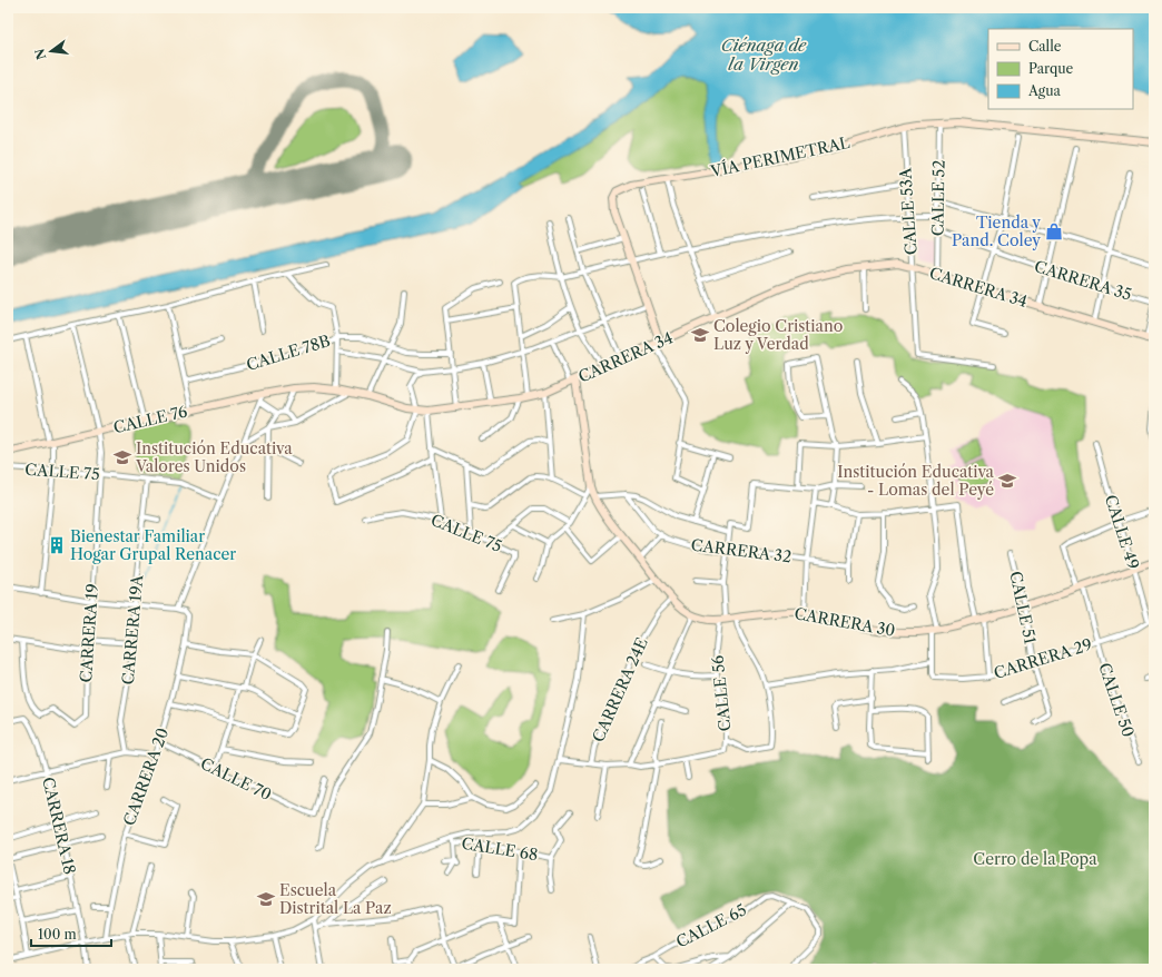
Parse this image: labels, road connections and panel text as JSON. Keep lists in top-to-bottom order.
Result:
{
  "streets": {
    "street": [
      "VÍA PERIMETRAL",
      "CALLE 52",
      "CALLE 53A",
      "CARRERA 35",
      "CARRERA 34",
      "CALLE 78B",
      "CALLE 76",
      "CALLE 75",
      "CALLE 49",
      "CARRERA 32",
      "CALLE 51",
      "CARRERA 30",
      "CARRERA 19A",
      "CARRERA 19",
      "CARRERA 29",
      "CARRERA 24E",
      "CALLE 56",
      "CALLE 50",
      "CARRERA 20",
      "CALLE 70",
      "CARRERA 18",
      "CALLE 68",
      "CALLE 65"
    ]
  },
  "crossings": [
    ["VÍA PERIMETRAL", "CALLE 52"],
    ["VÍA PERIMETRAL", "CALLE 53A"],
    ["VÍA PERIMETRAL", "CARRERA 34"],
    ["CALLE 52", "CARRERA 35"],
    ["CALLE 52", "CARRERA 34"],
    ["CALLE 53A", "CARRERA 34"],
    ["CARRERA 34", "CALLE 76"],
    ["CARRERA 34", "CARRERA 30"],
    ["CALLE 76", "CARRERA 19"],
    ["CALLE 75", "CARRERA 19A"],
    ["CALLE 75", "CARRERA 19"],
    ["CALLE 49", "CARRERA 30"],
    ["CALLE 49", "CARRERA 29"],
    ["CALLE 49", "CALLE 50"],
    ["CARRERA 32", "CALLE 56"],
    ["CALLE 51", "CARRERA 30"],
    ["CALLE 51", "CARRERA 29"],
    ["CARRERA 30", "CARRERA 24E"],
    ["CARRERA 30", "CALLE 56"],
    ["CARRERA 30", "CALLE 50"],
    ["CARRERA 29", "CALLE 50"],
    ["CARRERA 24E", "CALLE 56"],
    ["CARRERA 24E", "CALLE 68"],
    ["CARRERA 20", "CALLE 70"],
    ["CARRERA 20", "CALLE 68"],
    ["CARRERA 18", "CALLE 68"]
  ],
  "water": ["Ciénaga de la Virgen"],
  "parks": ["Cerro de la Popa"],
  "places": {
    "shop": ["Tienda y Pand. Coley"],
    "school or university": [
      "Colegio Cristiano Luz y Verdad",
      "Institución Educativa Valores Unidos",
      "Institución Educativa - Lomas del Peyé",
      "Escuela Distrital La Paz"
    ],
    "building": ["Bienestar Familiar Hogar Grupal Renacer"]
  },
  "legend": ["Calle", "Parque", "Agua"],
  "scale_bar": "100 m",
  "north": "left"
}
